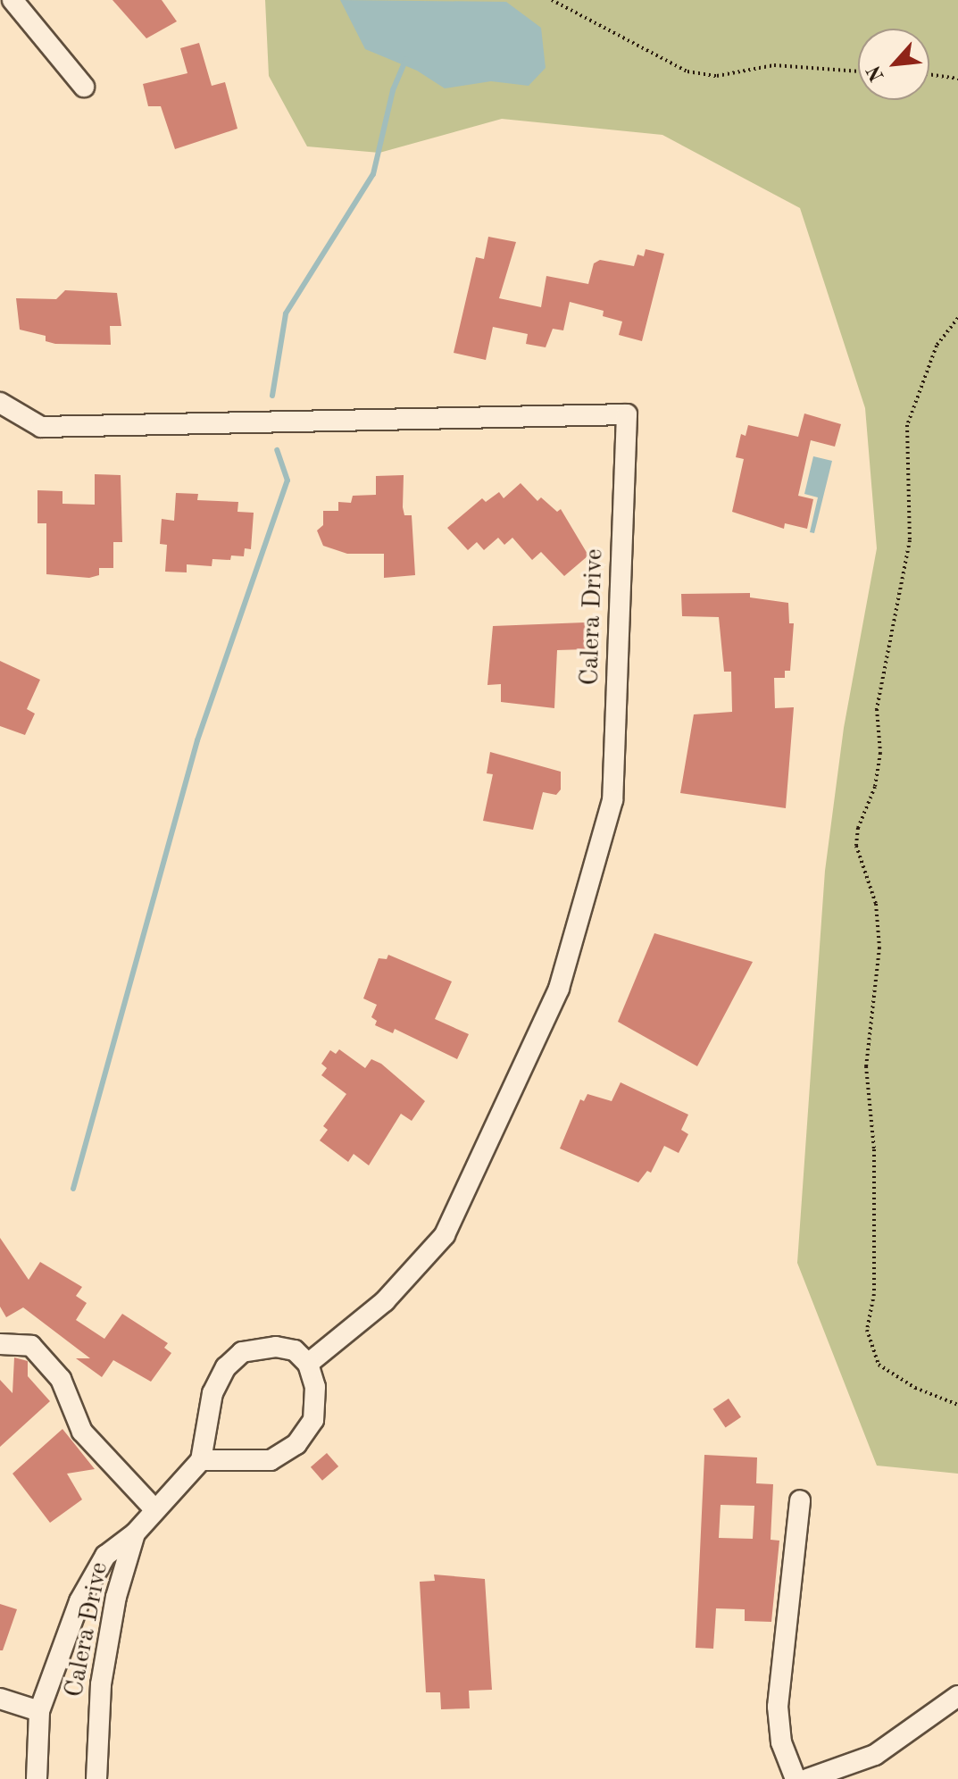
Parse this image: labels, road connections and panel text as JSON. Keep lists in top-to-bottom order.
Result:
{
  "streets": {
    "street": ["Calera Drive"]
  },
  "north": "bottom left"
}
